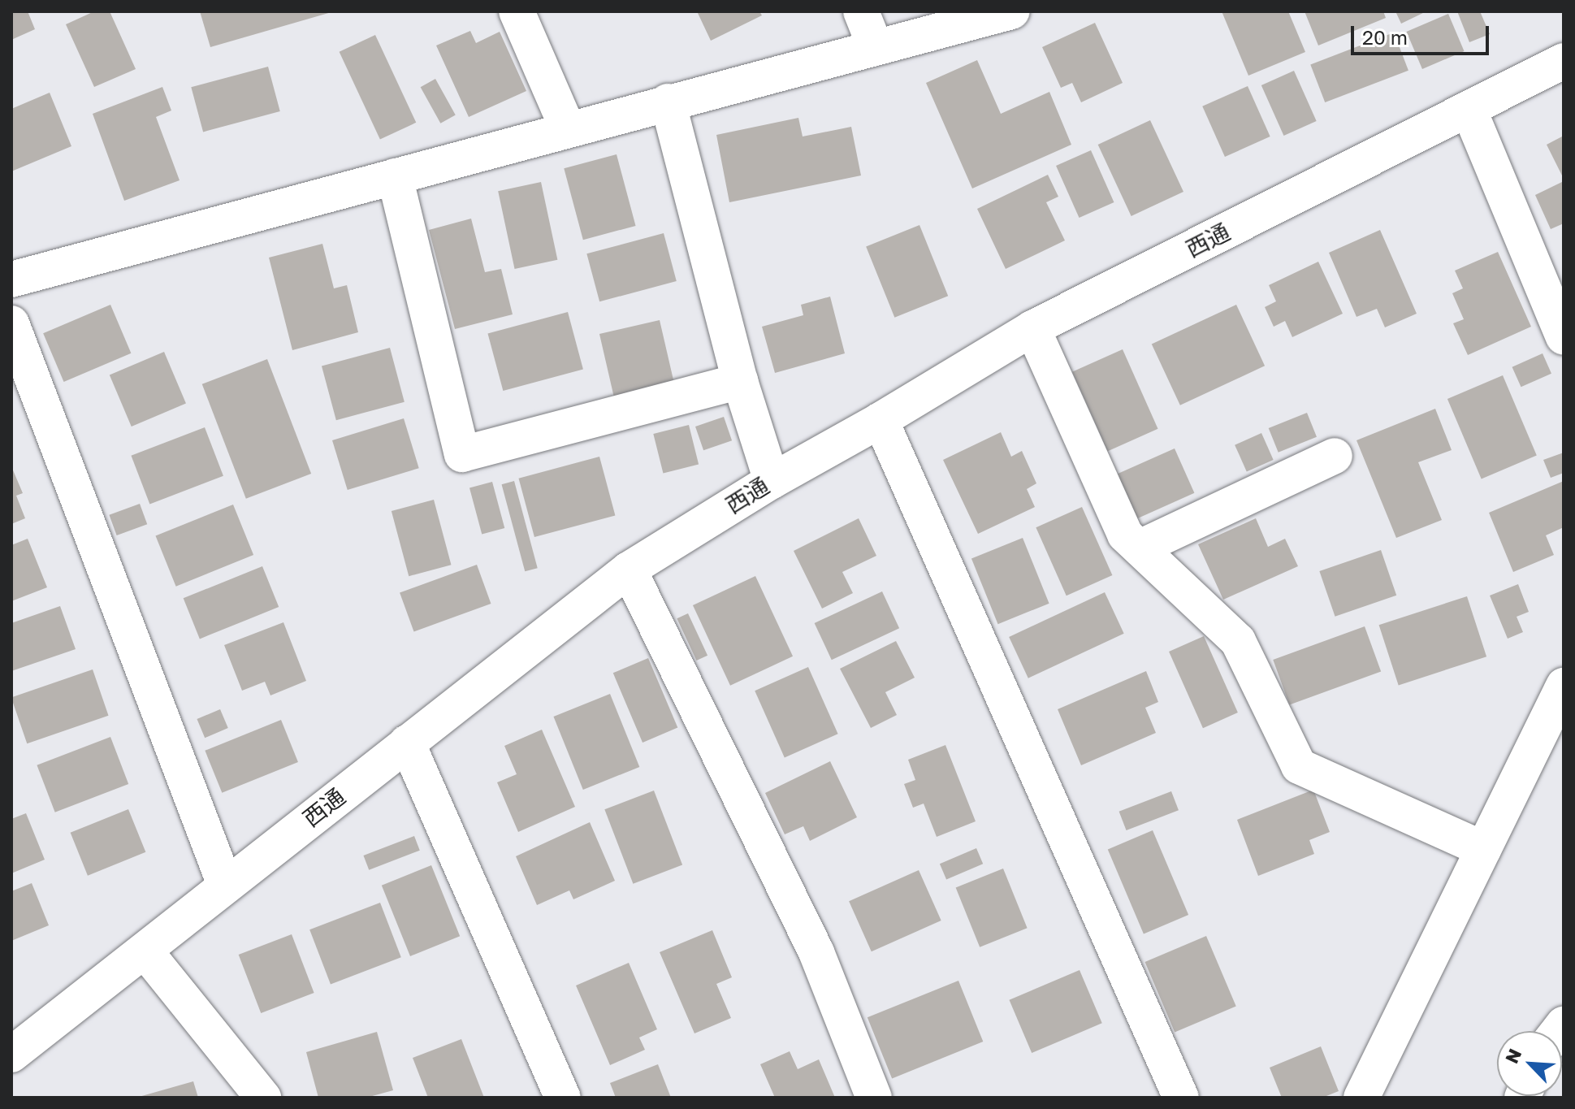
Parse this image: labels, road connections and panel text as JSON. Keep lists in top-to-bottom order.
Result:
{
  "streets": {
    "street": ["西通"]
  },
  "scale_bar": "20 m",
  "north": "top left"
}
